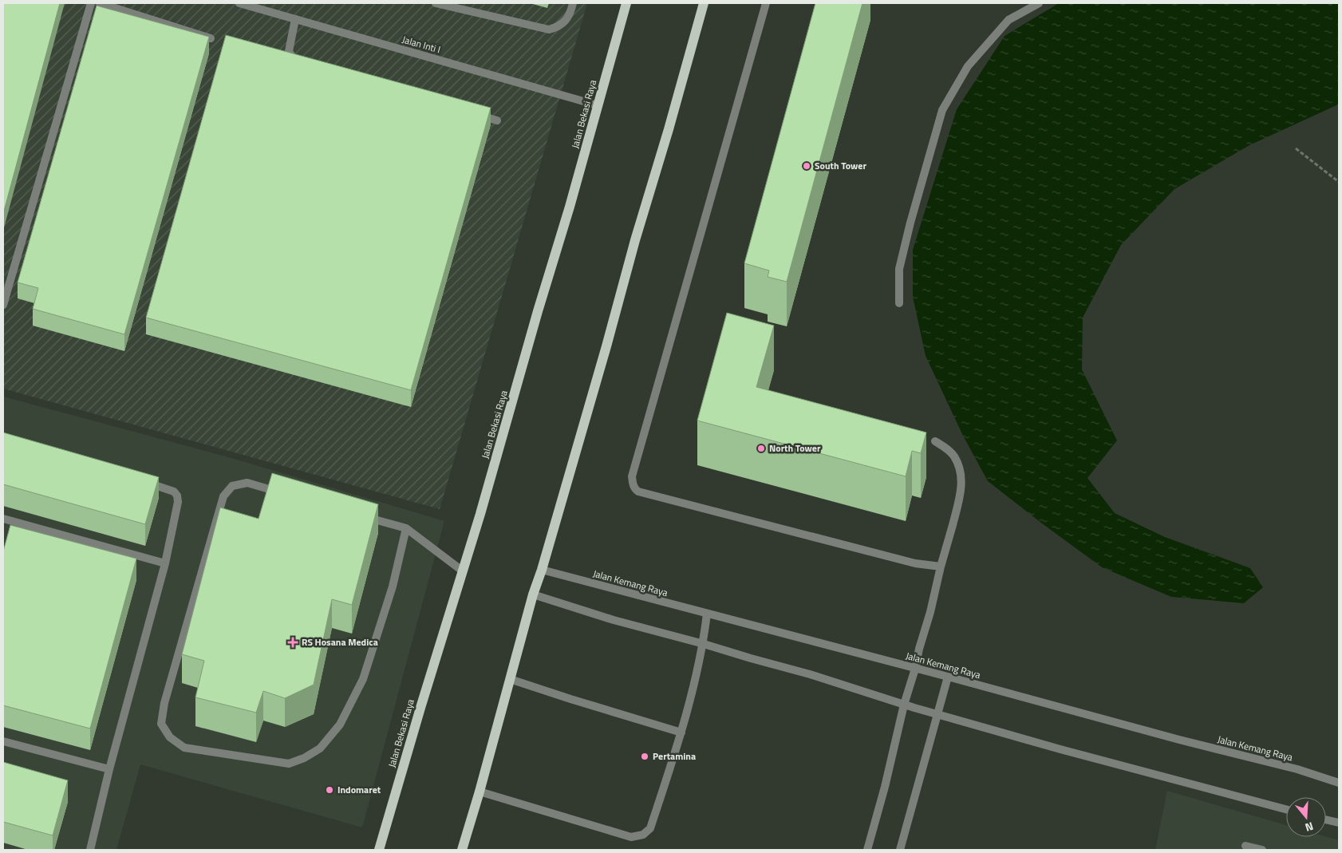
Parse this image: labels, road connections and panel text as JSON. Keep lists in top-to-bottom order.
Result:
{
  "streets": {
    "main road": ["Jalan Bekasi Raya"],
    "street": ["Jalan Inti I", "Jalan Kemang Raya"]
  },
  "crossings": [
    ["Jalan Inti I", "Jalan Bekasi Raya"]
  ],
  "places": {
    "other": [
      "South Tower",
      "North Tower",
      "Pertamina",
      "Indomaret"
    ],
    "health": ["RS Hosana Medica"]
  },
  "north": "bottom"
}
